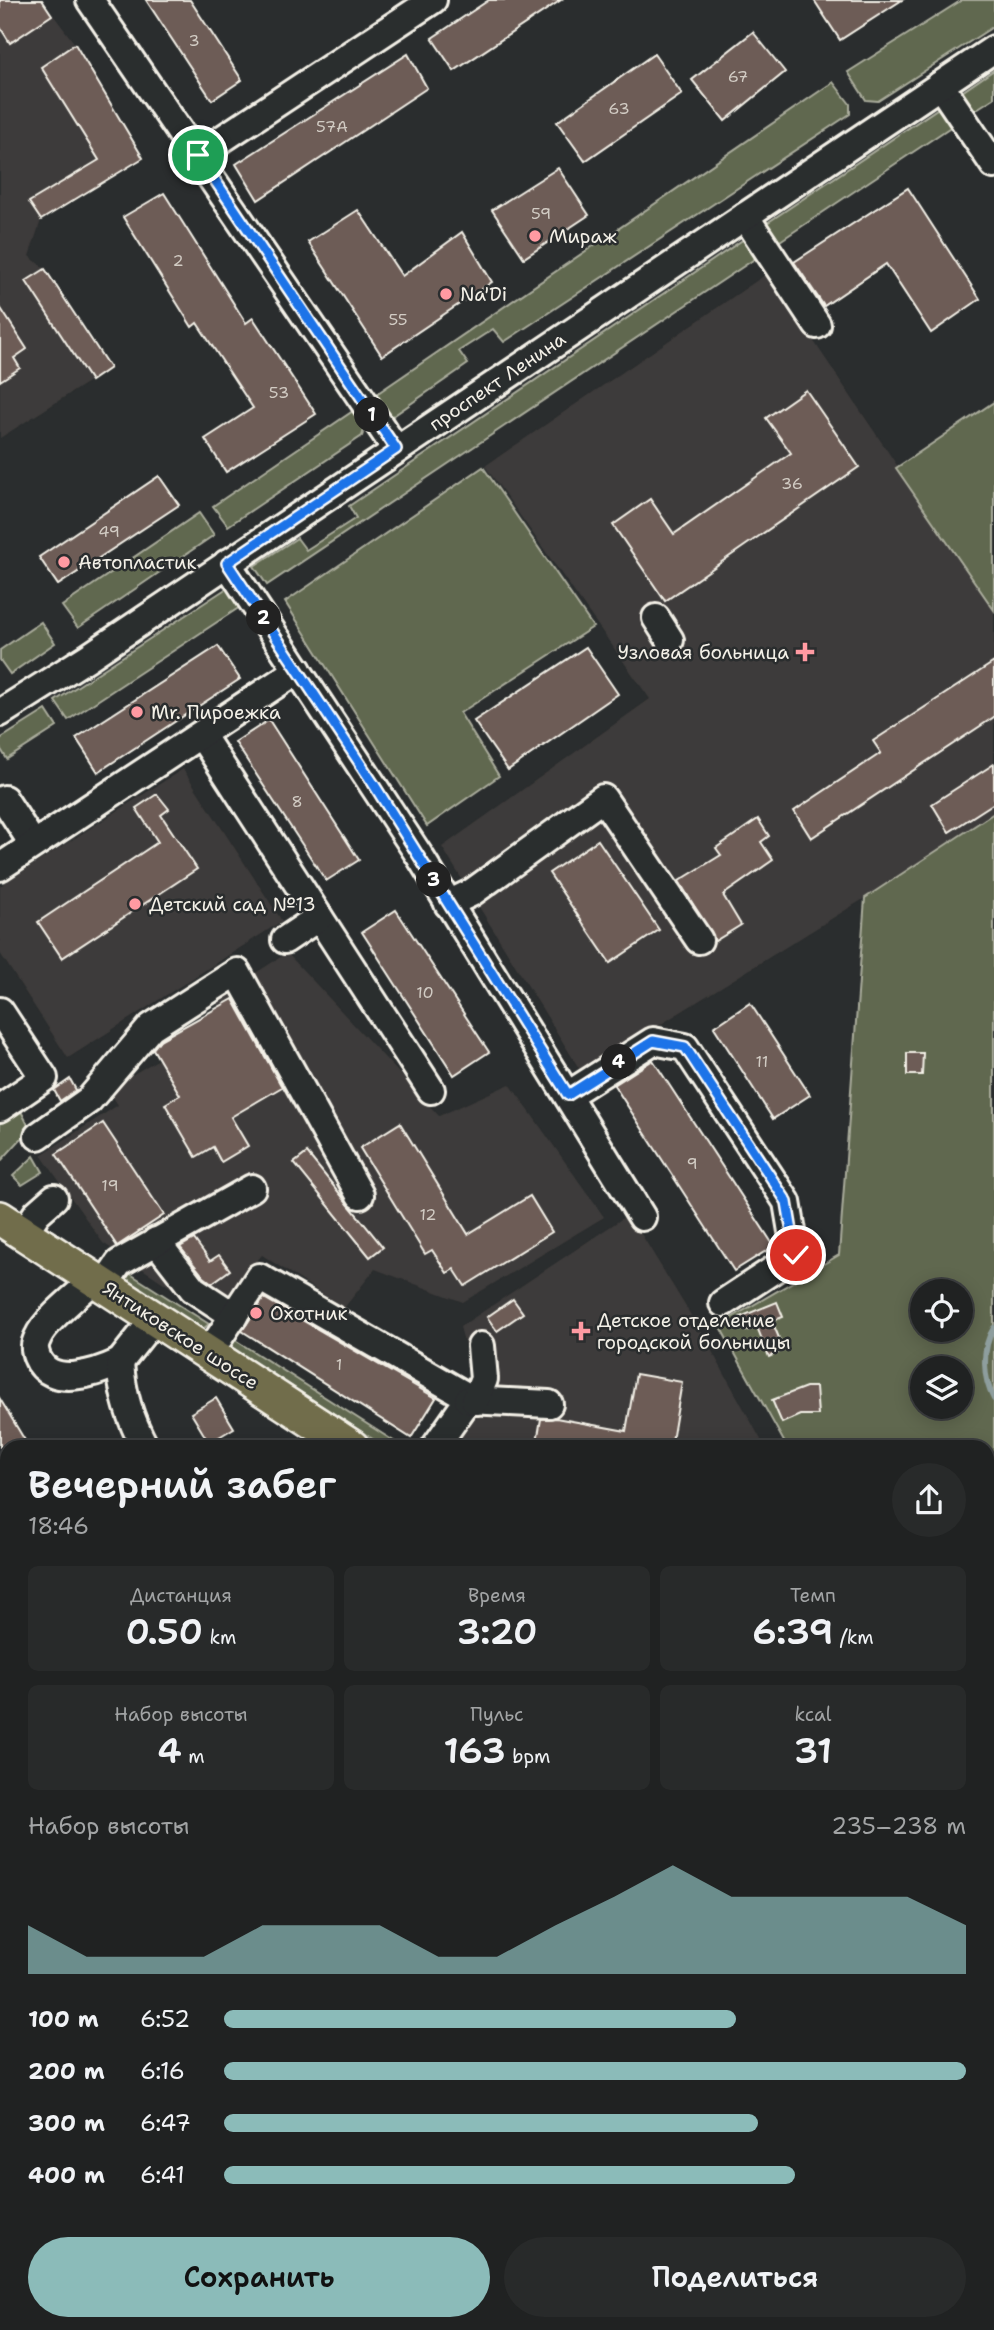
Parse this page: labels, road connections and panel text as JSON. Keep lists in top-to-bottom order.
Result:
{
  "streets": {
    "main road": ["Янтиковское шоссе"],
    "street": ["проспект Ленина"]
  },
  "places": {
    "other": [
      "Мираж",
      "Na'Di",
      "Автопластик",
      "Mr. Пироежка",
      "Детский сад №13",
      "Охотник"
    ],
    "health": ["Узловая больница", "Детское отделение городской больницы"]
  },
  "house_numbers": [
    "3",
    "67",
    "63",
    "57А",
    "59",
    "2",
    "55",
    "53",
    "36",
    "49",
    "8",
    "10",
    "11",
    "9",
    "19",
    "12",
    "1"
  ],
  "page": {
    "pins": [
      "1",
      "2",
      "3",
      "4"
    ],
    "heading": ["Вечерний забег", "18:46"],
    "stats": [
      ["Дистанция", "0.50 km"],
      ["Время", "3:20"],
      ["Темп", "6:39 /km"],
      ["Набор высоты", "4 m"],
      ["Пульс", "163 bpm"],
      ["kcal", "31"]
    ],
    "chart": ["Набор высоты", "235–238 m"],
    "list": [
      {
        "name": "100 m",
        "note": "6:52"
      },
      {
        "name": "200 m",
        "note": "6:16"
      },
      {
        "name": "300 m",
        "note": "6:47"
      },
      {
        "name": "400 m",
        "note": "6:41"
      }
    ],
    "buttons": ["Сохранить", "Поделиться"]
  }
}
